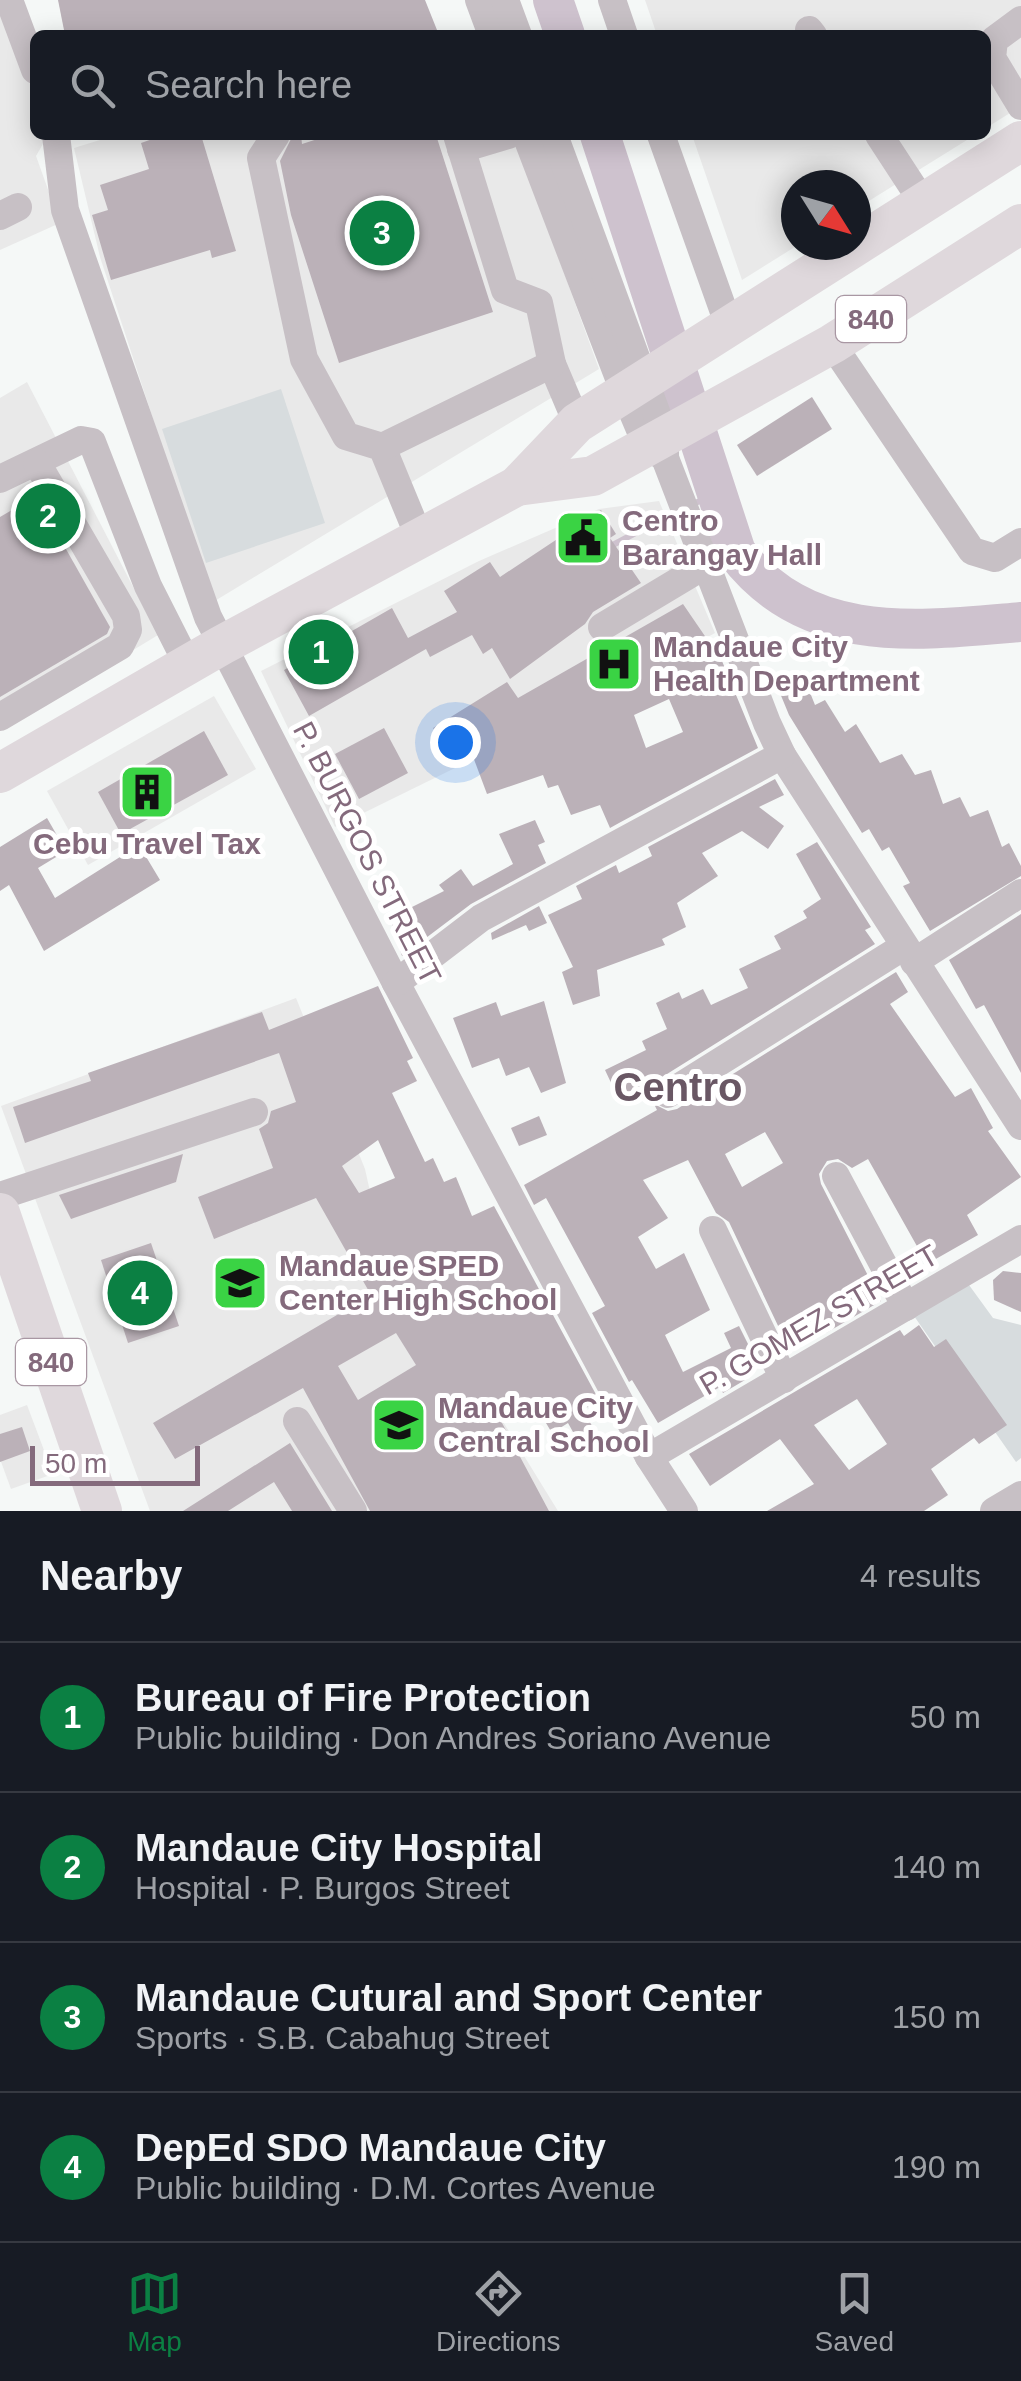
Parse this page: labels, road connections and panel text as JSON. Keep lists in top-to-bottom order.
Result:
{
  "streets": {
    "highway": ["840"],
    "street": ["P. BURGOS STREET", "P. GOMEZ STREET"]
  },
  "crossings": [
    ["840", "P. BURGOS STREET"],
    ["P. BURGOS STREET", "P. GOMEZ STREET"]
  ],
  "districts": ["Centro"],
  "places": {
    "public building": ["Centro Barangay Hall"],
    "hospital": ["Mandaue City Health Department"],
    "building": ["Cebu Travel Tax"],
    "school or university": ["Mandaue SPED Center High School", "Mandaue City Central School"]
  },
  "scale_bar": "50 m",
  "north": "bottom right",
  "page": {
    "search": "Search here",
    "pins": [
      "3",
      "2",
      "1",
      "4"
    ],
    "scale": "50 m",
    "heading": ["Nearby", "4 results"],
    "list": [
      {
        "mark": "1",
        "name": "Bureau of Fire Protection",
        "note": "Public building · Don Andres Soriano Avenue",
        "value": "50 m"
      },
      {
        "mark": "2",
        "name": "Mandaue City Hospital",
        "note": "Hospital · P. Burgos Street",
        "value": "140 m"
      },
      {
        "mark": "3",
        "name": "Mandaue Cutural and Sport Center",
        "note": "Sports · S.B. Cabahug Street",
        "value": "150 m"
      },
      {
        "mark": "4",
        "name": "DepEd SDO Mandaue City",
        "note": "Public building · D.M. Cortes Avenue",
        "value": "190 m"
      }
    ],
    "nav": ["Map", "Directions", "Saved"]
  }
}
